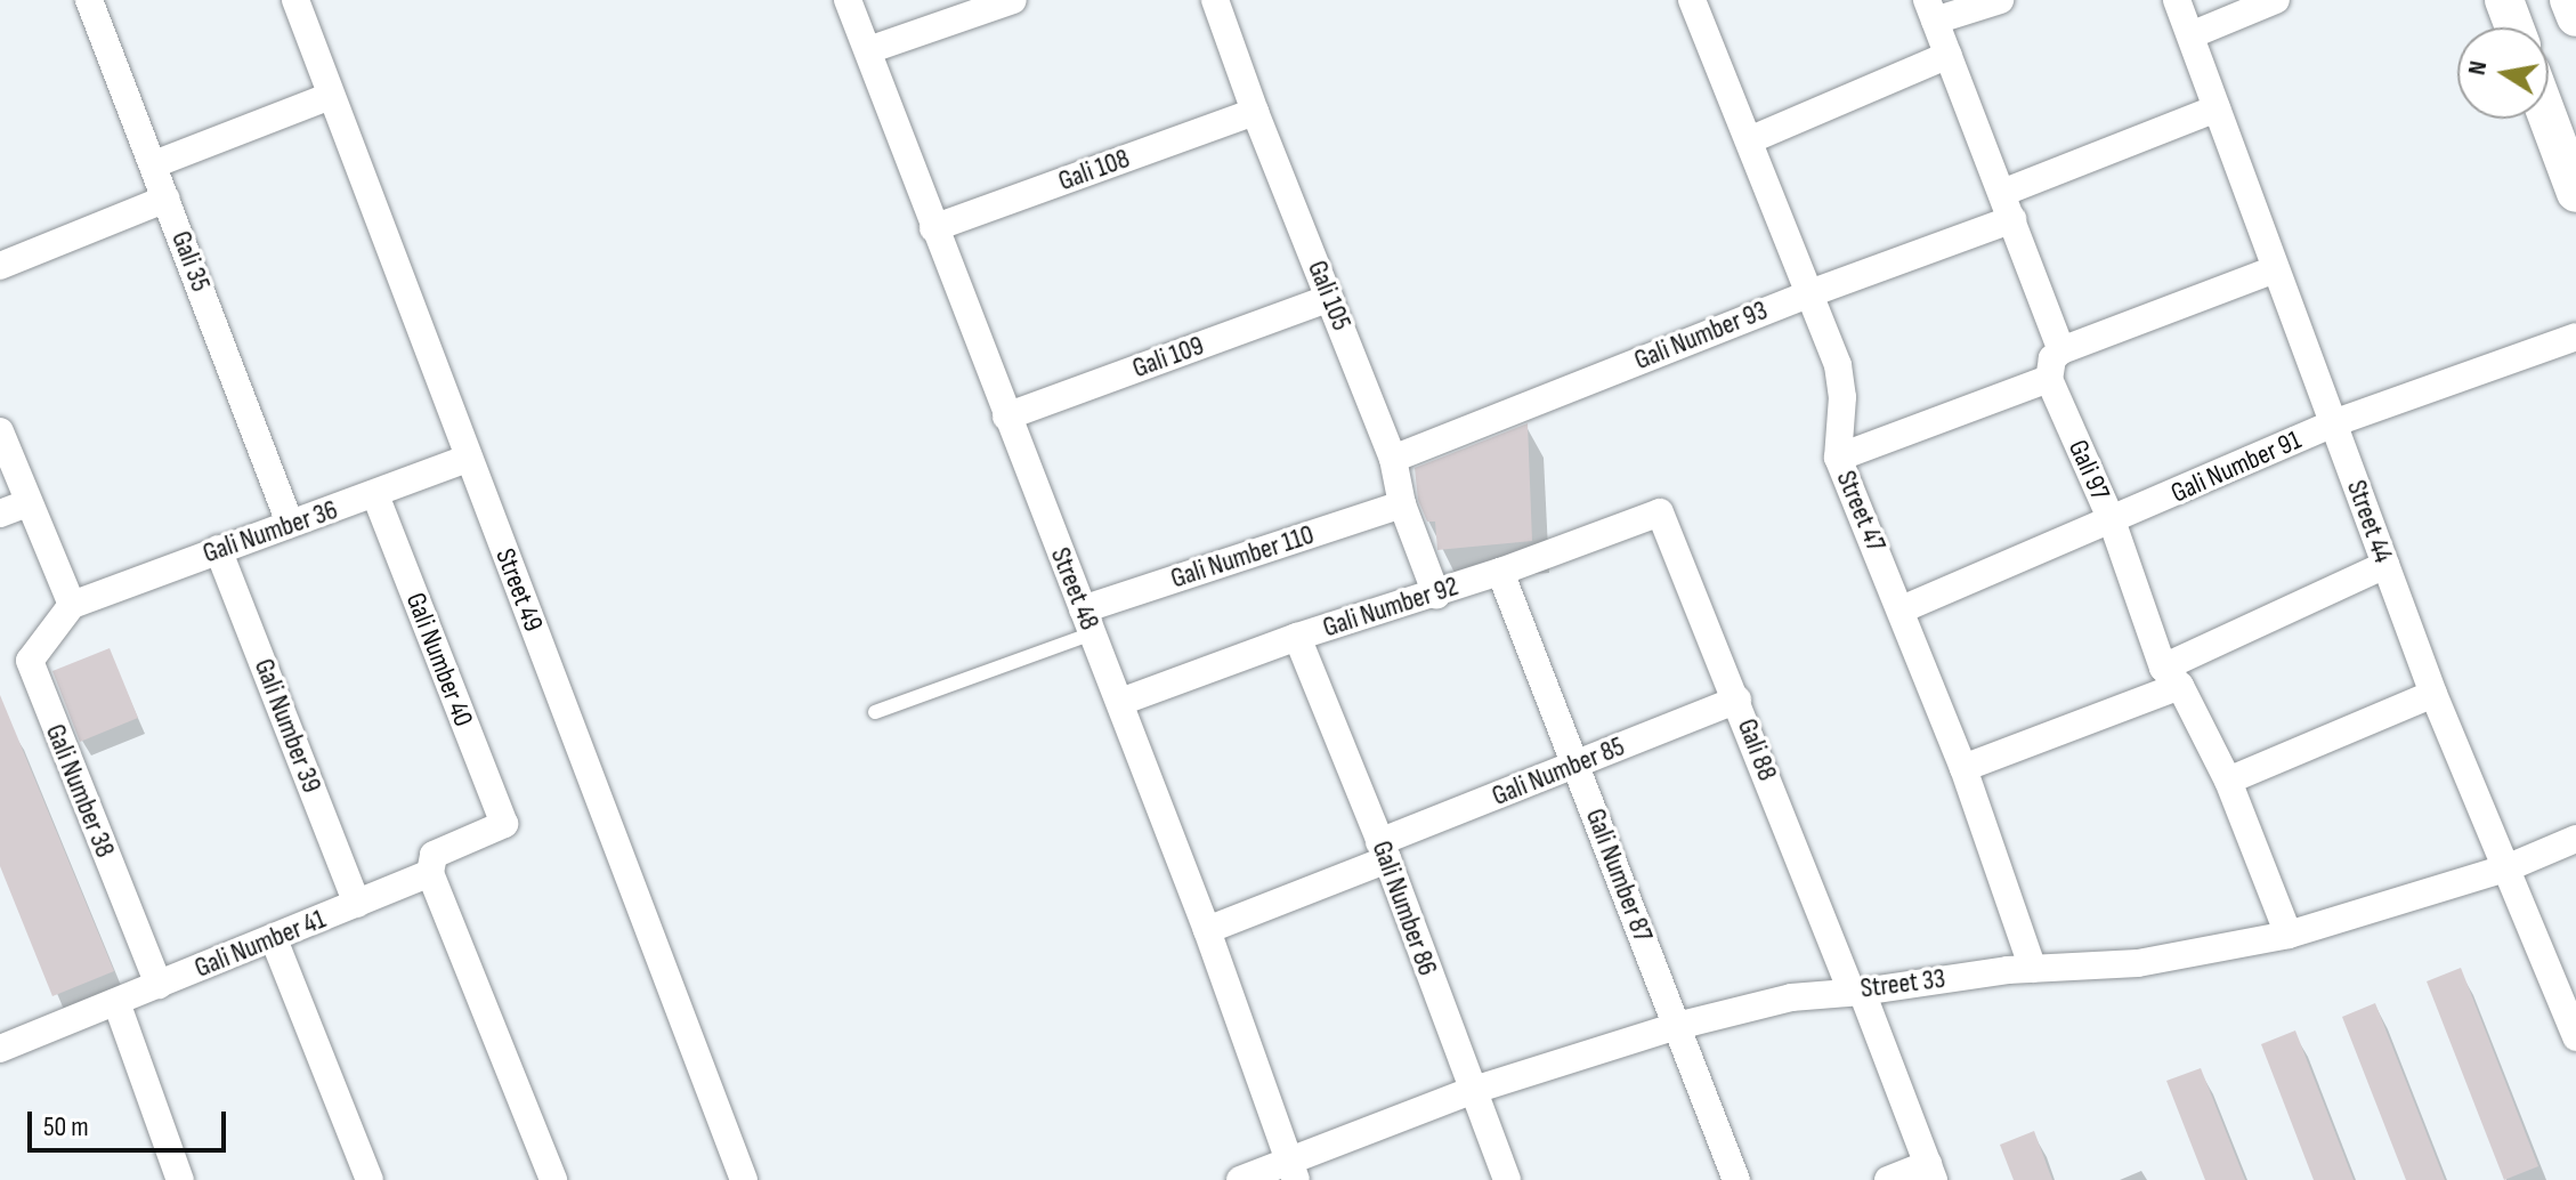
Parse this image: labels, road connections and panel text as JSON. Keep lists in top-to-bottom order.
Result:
{
  "streets": {
    "street": [
      "Gali 108",
      "Gali 35",
      "Gali 105",
      "Gali Number 93",
      "Gali 109",
      "Gali Number 91",
      "Gali 97",
      "Street 47",
      "Street 44",
      "Gali Number 36",
      "Gali Number 110",
      "Street 48",
      "Street 49",
      "Gali Number 92",
      "Gali Number 40",
      "Gali Number 39",
      "Gali 88",
      "Gali Number 85",
      "Gali Number 38",
      "Gali Number 87",
      "Gali Number 86",
      "Gali Number 41",
      "Street 33"
    ]
  },
  "crossings": [
    ["Gali 108", "Gali 105"],
    ["Gali 108", "Street 48"],
    ["Gali 35", "Gali Number 36"],
    ["Gali 105", "Gali Number 93"],
    ["Gali 105", "Gali 109"],
    ["Gali 105", "Gali Number 110"],
    ["Gali 105", "Gali Number 92"],
    ["Gali Number 93", "Street 47"],
    ["Gali Number 93", "Street 44"],
    ["Gali 109", "Street 48"],
    ["Gali Number 91", "Gali 97"],
    ["Gali Number 91", "Street 47"],
    ["Gali Number 91", "Street 44"],
    ["Gali 97", "Street 33"],
    ["Street 47", "Street 33"],
    ["Street 44", "Street 33"],
    ["Gali Number 36", "Street 49"],
    ["Gali Number 36", "Gali Number 40"],
    ["Gali Number 36", "Gali Number 39"],
    ["Gali Number 36", "Gali Number 38"],
    ["Gali Number 110", "Street 48"],
    ["Street 48", "Gali Number 92"],
    ["Street 48", "Gali Number 85"],
    ["Street 48", "Street 33"],
    ["Gali Number 92", "Gali 88"],
    ["Gali Number 92", "Gali Number 87"],
    ["Gali Number 92", "Gali Number 86"],
    ["Gali Number 40", "Gali Number 41"],
    ["Gali Number 39", "Gali Number 41"],
    ["Gali 88", "Gali Number 85"],
    ["Gali 88", "Street 33"],
    ["Gali Number 85", "Gali Number 87"],
    ["Gali Number 85", "Gali Number 86"],
    ["Gali Number 38", "Gali Number 41"],
    ["Gali Number 87", "Street 33"],
    ["Gali Number 86", "Street 33"]
  ],
  "scale_bar": "50 m",
  "north": "left"
}
